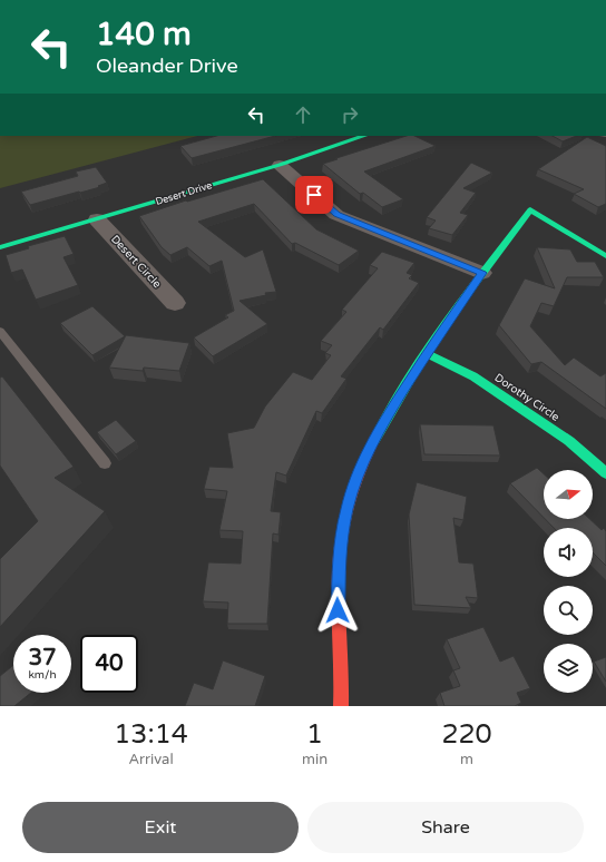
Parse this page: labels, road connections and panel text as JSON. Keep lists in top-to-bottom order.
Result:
{
  "streets": {
    "street": ["Desert Drive", "Desert Circle", "Dorothy Circle"]
  },
  "crossings": [
    ["Desert Drive", "Desert Circle"]
  ],
  "north": "right",
  "page": {
    "turn": ["140 m", "Oleander Drive"],
    "speed": "37 km/h",
    "limit": "40",
    "eta": [
      "13:14",
      "Arrival",
      "1",
      "min",
      "220",
      "m"
    ],
    "buttons": ["Exit", "Share"]
  }
}
